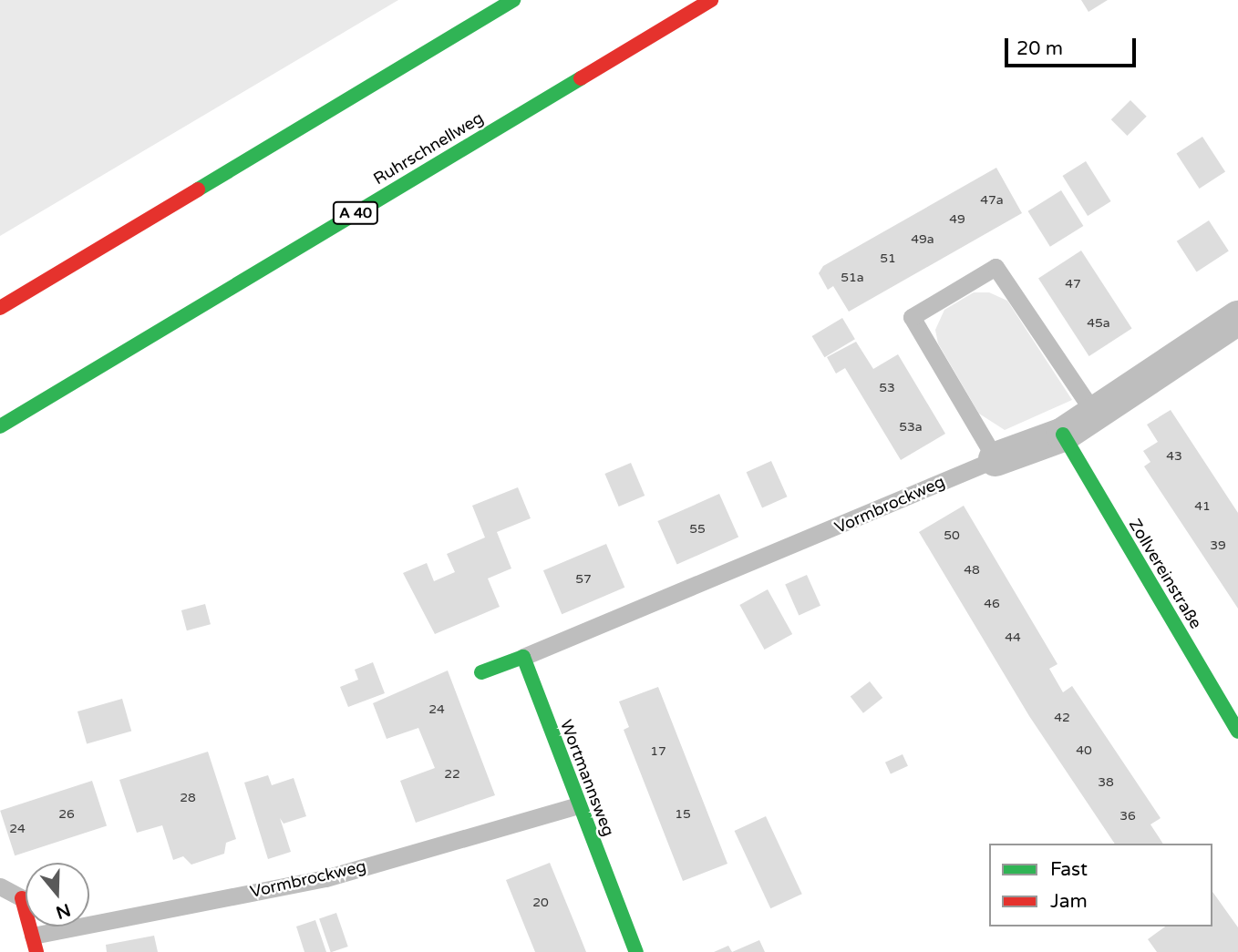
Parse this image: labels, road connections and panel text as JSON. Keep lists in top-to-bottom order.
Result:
{
  "streets": {
    "main road": [
      "Ruhrschnellweg",
      "A 40",
      "Zollvereinstraße",
      "Wortmannsweg"
    ],
    "street": ["Vormbrockweg"]
  },
  "crossings": [
    ["Vormbrockweg", "Zollvereinstraße"],
    ["Vormbrockweg", "Wortmannsweg"]
  ],
  "house_numbers": [
    "47a",
    "49",
    "49a",
    "51",
    "51a",
    "47",
    "45a",
    "53",
    "53a",
    "43",
    "41",
    "55",
    "50",
    "39",
    "48",
    "57",
    "46",
    "44",
    "24",
    "42",
    "40",
    "17",
    "22",
    "38",
    "28",
    "26",
    "15",
    "36",
    "24",
    "20"
  ],
  "legend": ["Fast", "Jam"],
  "scale_bar": "20 m",
  "north": "bottom"
}
